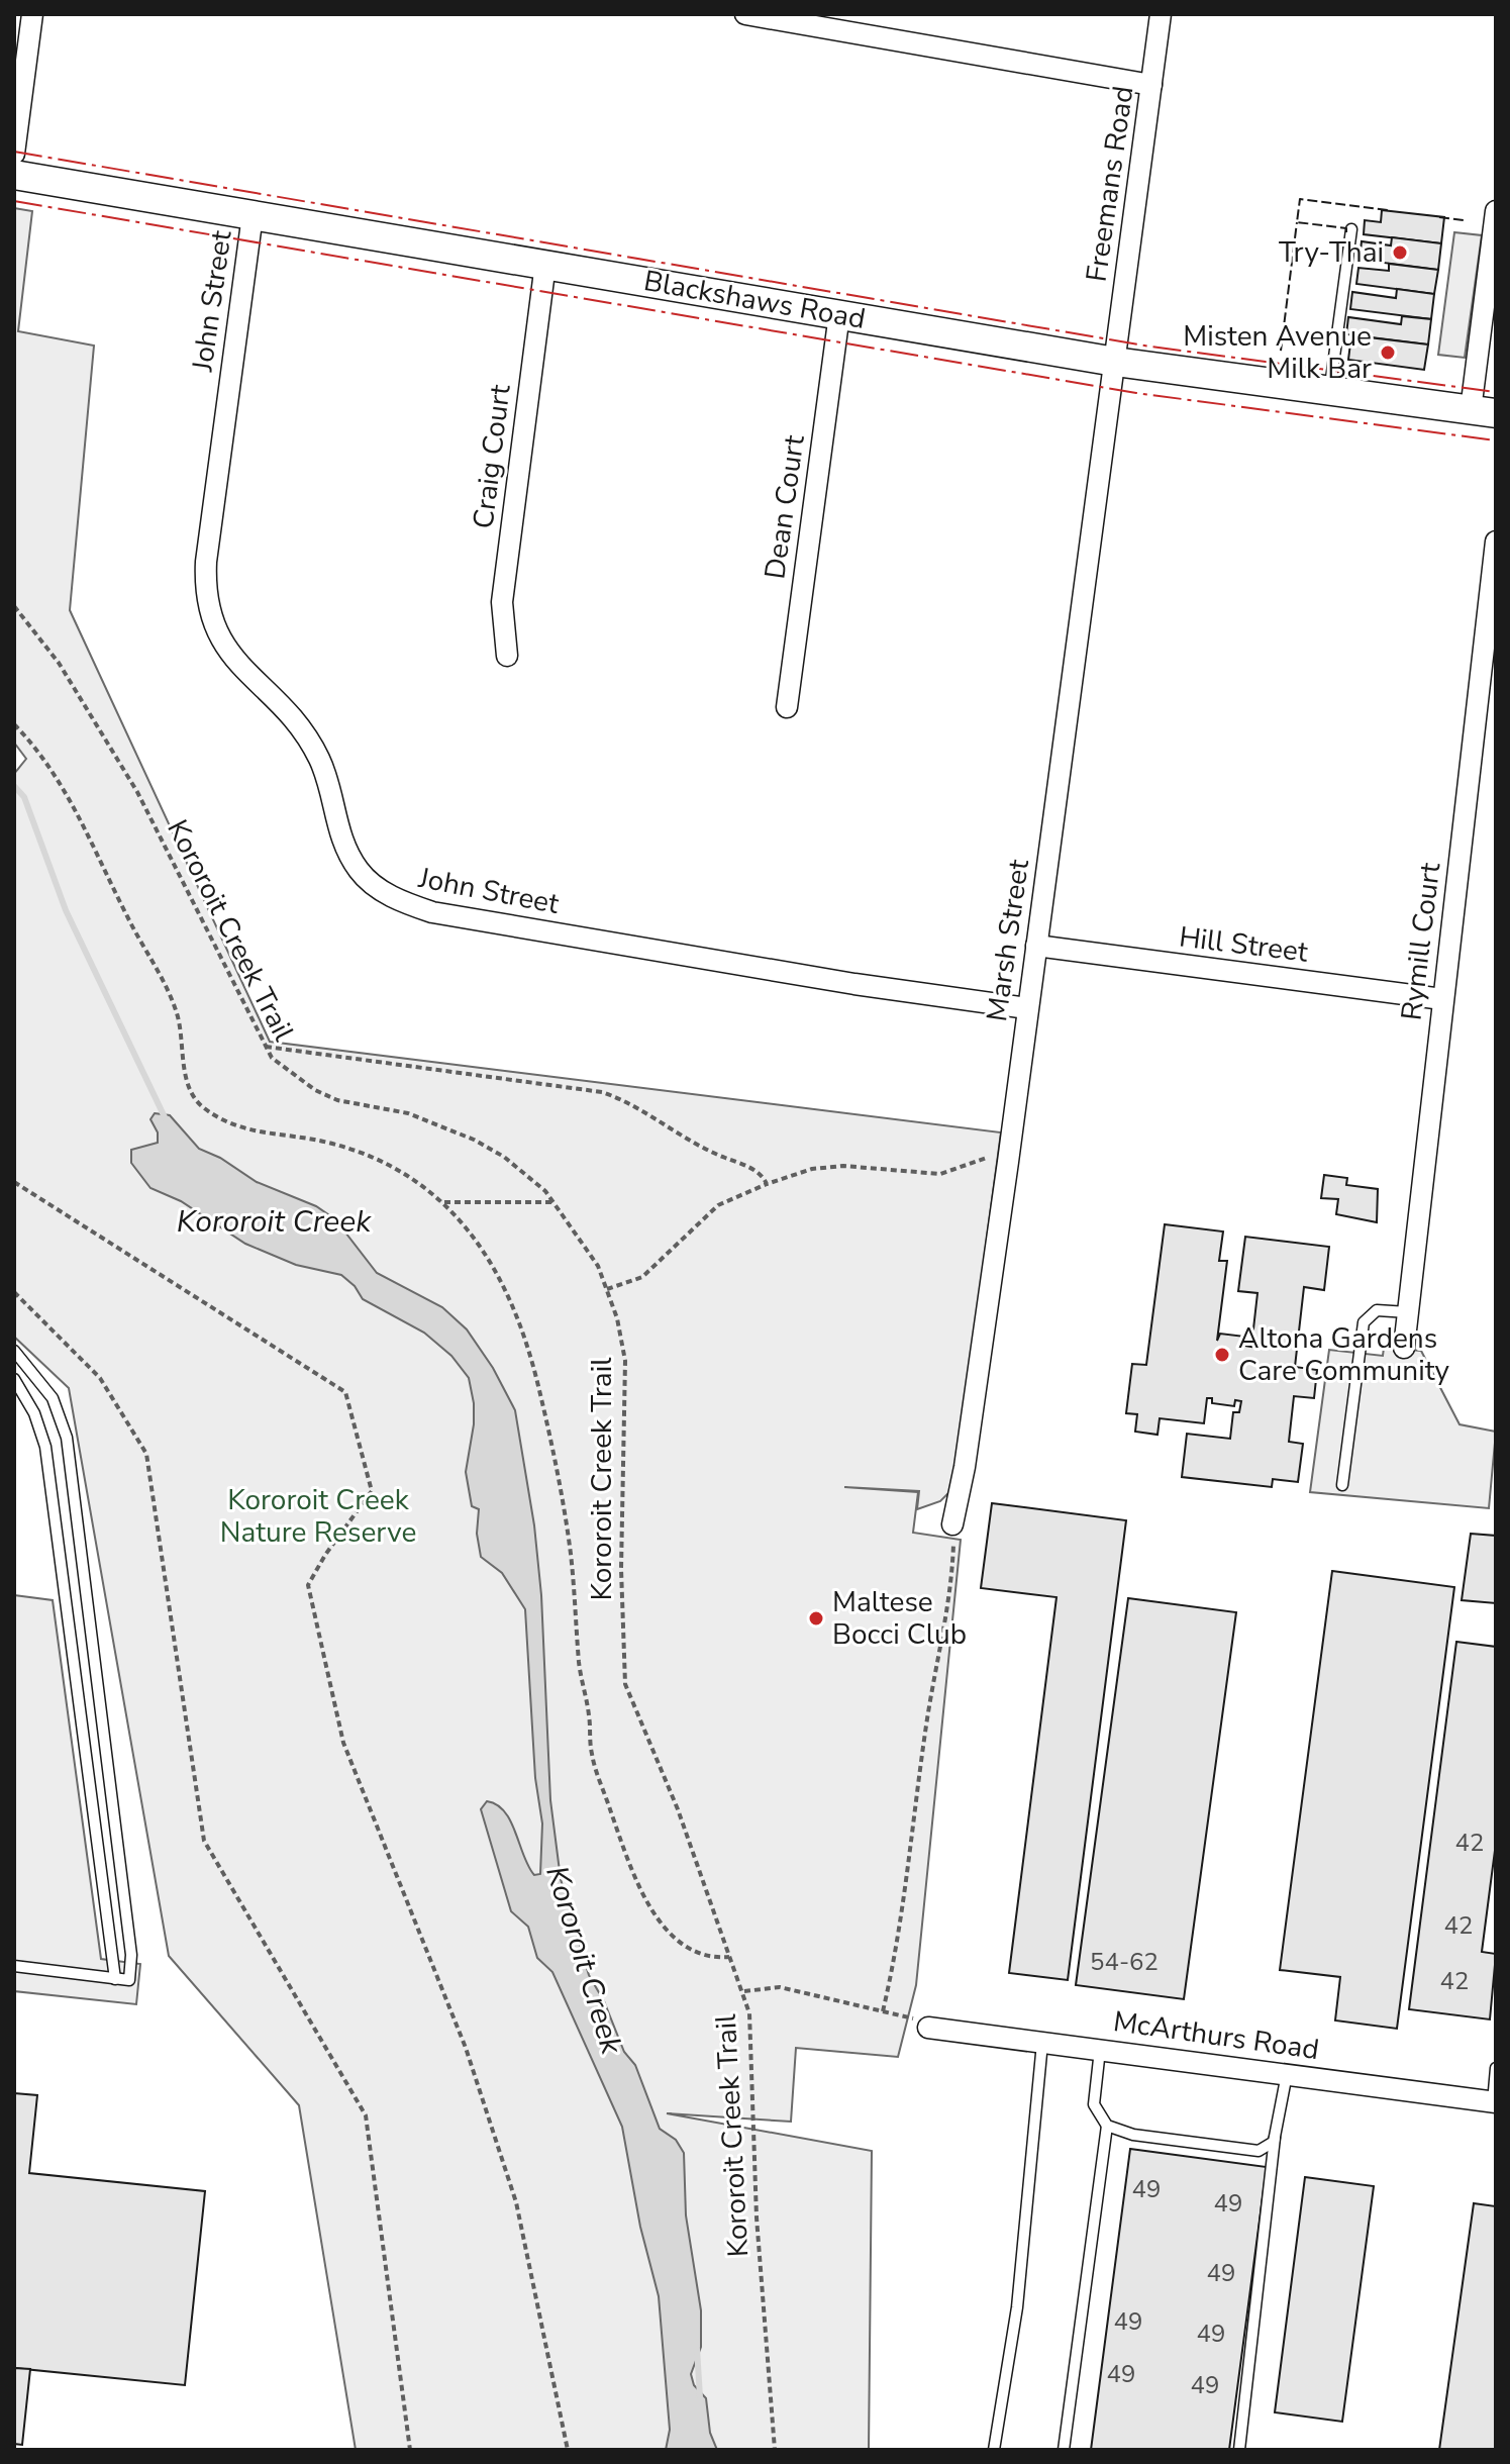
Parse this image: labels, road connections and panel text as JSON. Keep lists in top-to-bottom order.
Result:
{
  "streets": {
    "main road": ["Blackshaws Road"],
    "street": [
      "Freemans Road",
      "John Street",
      "Craig Court",
      "Dean Court",
      "Marsh Street",
      "Rymill Court",
      "Hill Street",
      "McArthurs Road"
    ],
    "path": ["Kororoit Creek Trail"]
  },
  "crossings": [
    ["Freemans Road", "Blackshaws Road"],
    ["Freemans Road", "Marsh Street"],
    ["Blackshaws Road", "John Street"],
    ["Blackshaws Road", "Craig Court"],
    ["Blackshaws Road", "Dean Court"],
    ["Blackshaws Road", "Marsh Street"],
    ["John Street", "Marsh Street"],
    ["Marsh Street", "Hill Street"],
    ["Rymill Court", "Hill Street"]
  ],
  "water": ["Kororoit Creek"],
  "parks": ["Kororoit Creek Nature Reserve"],
  "places": [
    "Try-Thai",
    "Misten Avenue Milk Bar",
    "Altona Gardens Care Community",
    "Maltese Bocci Club"
  ],
  "house_numbers": [
    "42",
    "42",
    "54-62",
    "42",
    "49",
    "49",
    "49",
    "49",
    "49",
    "49",
    "49"
  ]
}
